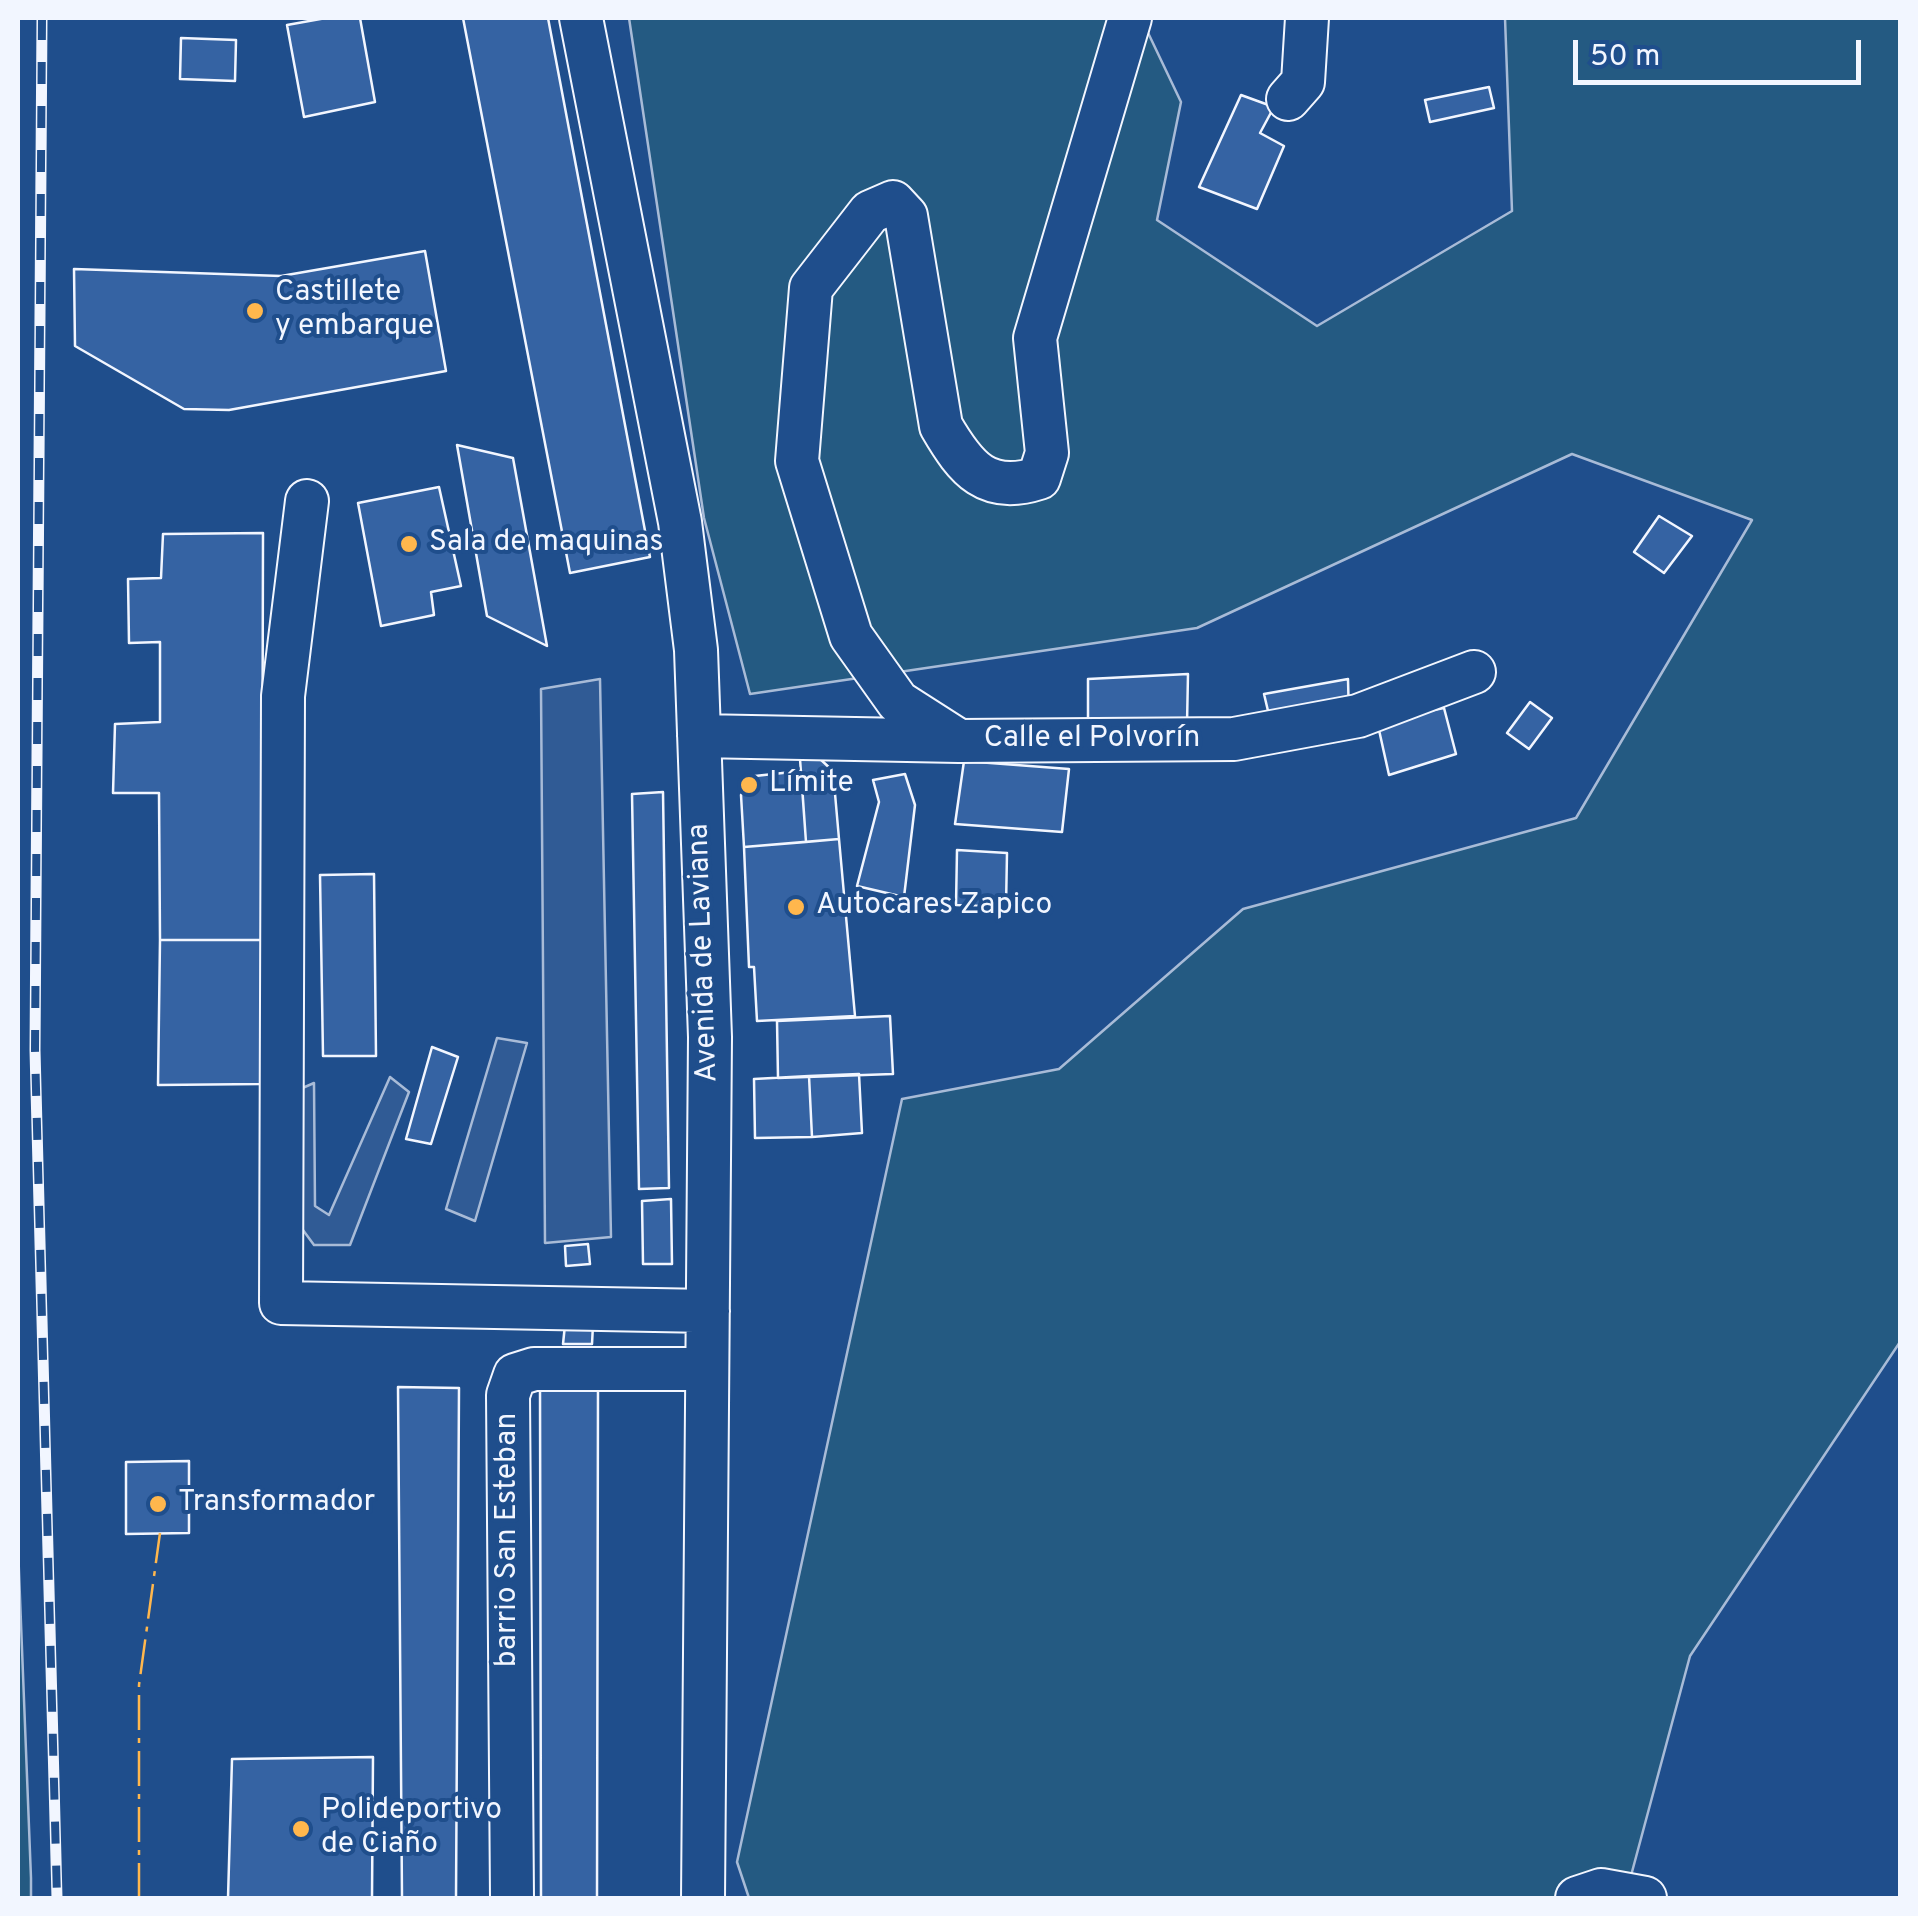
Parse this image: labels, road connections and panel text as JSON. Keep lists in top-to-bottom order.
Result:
{
  "streets": {
    "street": ["Calle el Polvorín", "Avenida de Laviana", "barrio San Esteban"]
  },
  "crossings": [
    ["Calle el Polvorín", "Avenida de Laviana"],
    ["Avenida de Laviana", "barrio San Esteban"]
  ],
  "places": [
    "Castillete y embarque",
    "Sala de maquinas",
    "Límite",
    "Autocares Zapico",
    "Transformador",
    "Polideportivo de Ciaño"
  ],
  "scale_bar": "50 m"
}
